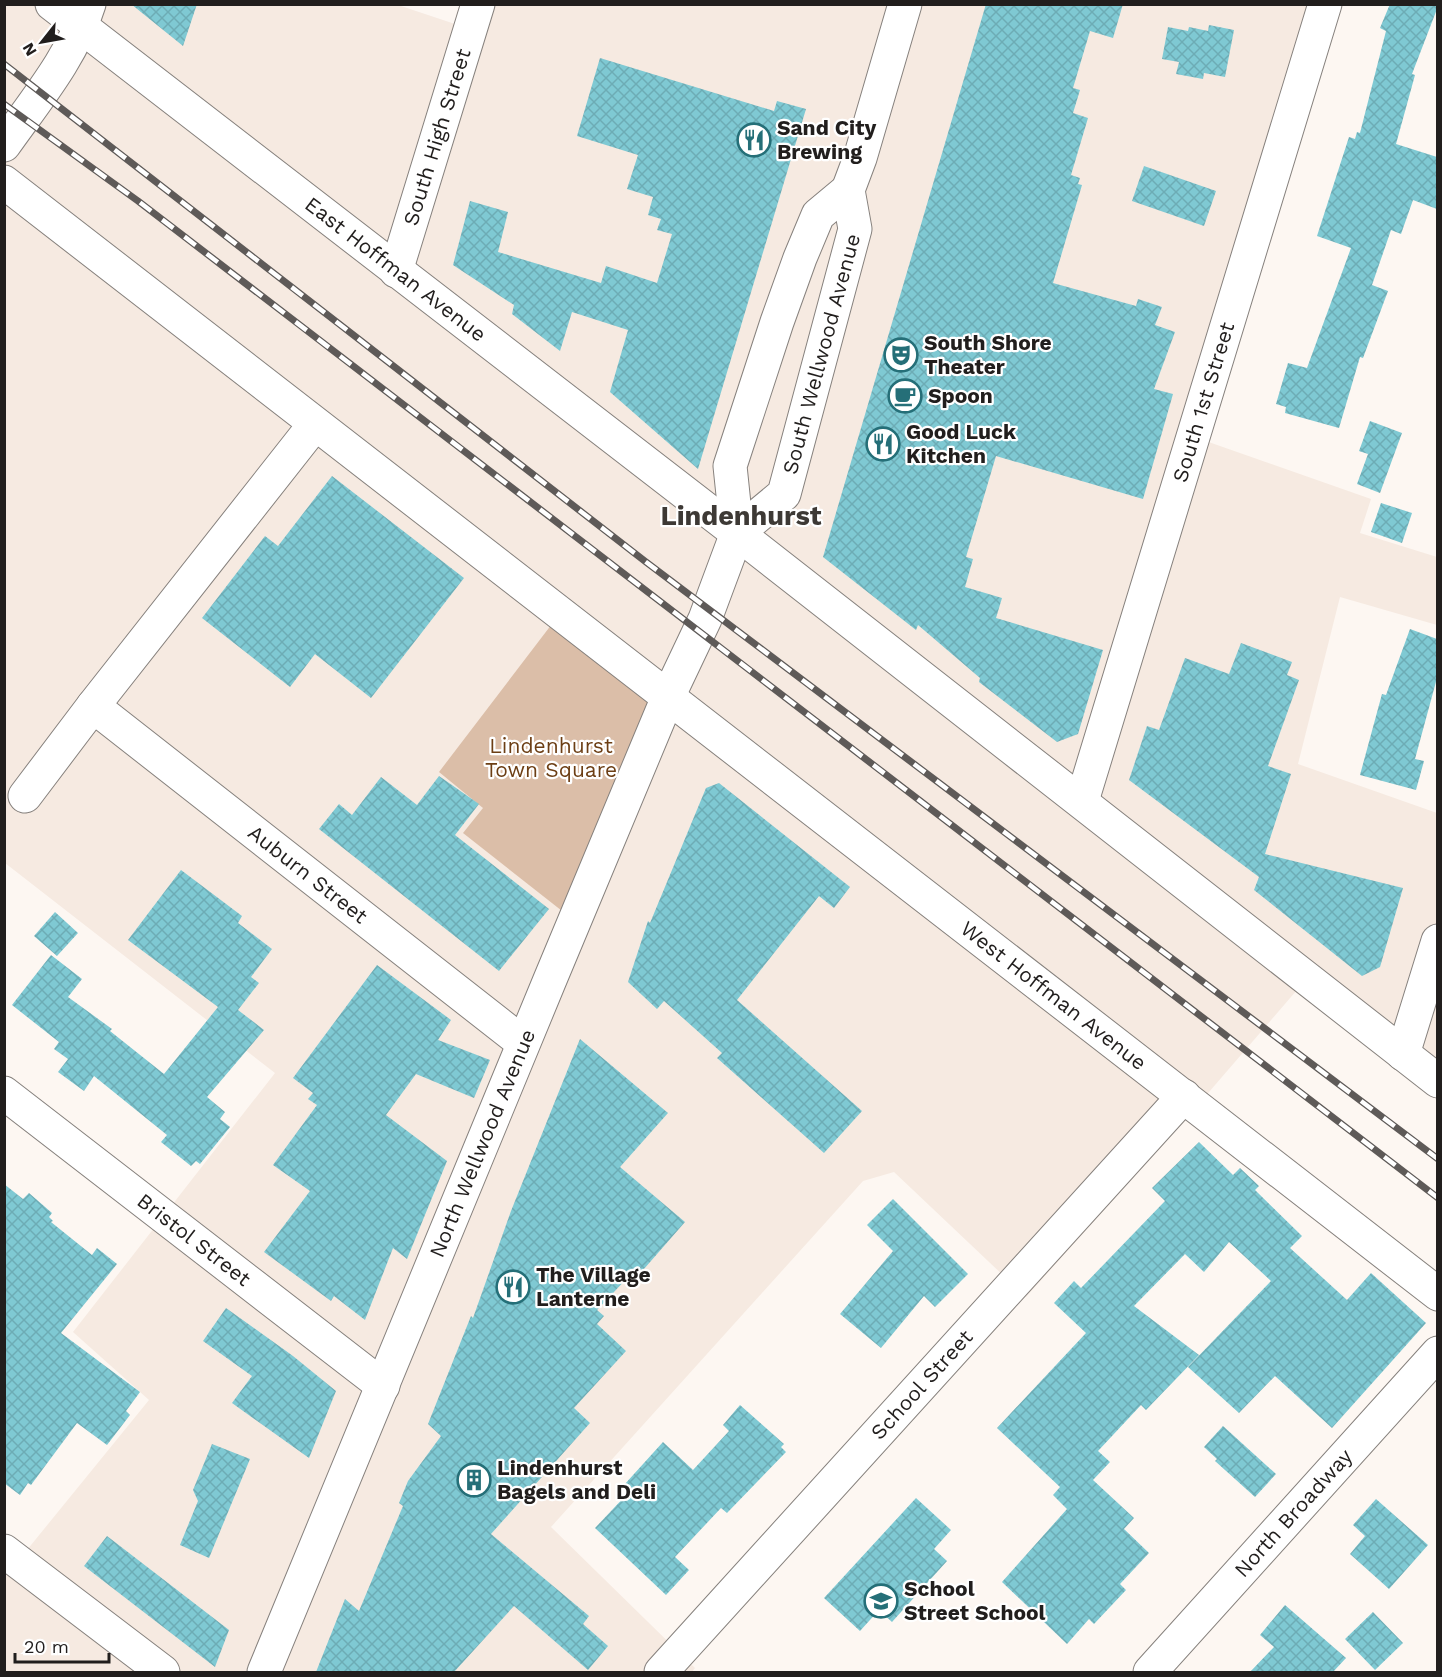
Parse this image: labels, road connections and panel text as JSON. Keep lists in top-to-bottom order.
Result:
{
  "streets": {
    "street": [
      "South High Street",
      "East Hoffman Avenue",
      "South Wellwood Avenue",
      "South 1st Street",
      "Auburn Street",
      "West Hoffman Avenue",
      "North Wellwood Avenue",
      "Bristol Street",
      "School Street",
      "North Broadway"
    ]
  },
  "crossings": [
    ["South High Street", "East Hoffman Avenue"],
    ["East Hoffman Avenue", "South Wellwood Avenue"],
    ["South Wellwood Avenue", "North Wellwood Avenue"],
    ["Auburn Street", "North Wellwood Avenue"],
    ["West Hoffman Avenue", "North Wellwood Avenue"],
    ["West Hoffman Avenue", "School Street"],
    ["North Wellwood Avenue", "Bristol Street"]
  ],
  "districts": ["Lindenhurst"],
  "parks": ["Lindenhurst Town Square"],
  "places": {
    "restaurant": ["Sand City Brewing", "Good Luck Kitchen", "The Village Lanterne"],
    "theatre": ["South Shore Theater"],
    "cafe": ["Spoon"],
    "building": ["Lindenhurst Bagels and Deli"],
    "school or university": ["School Street School"]
  },
  "scale_bar": "20 m",
  "north": "bottom left"
}
